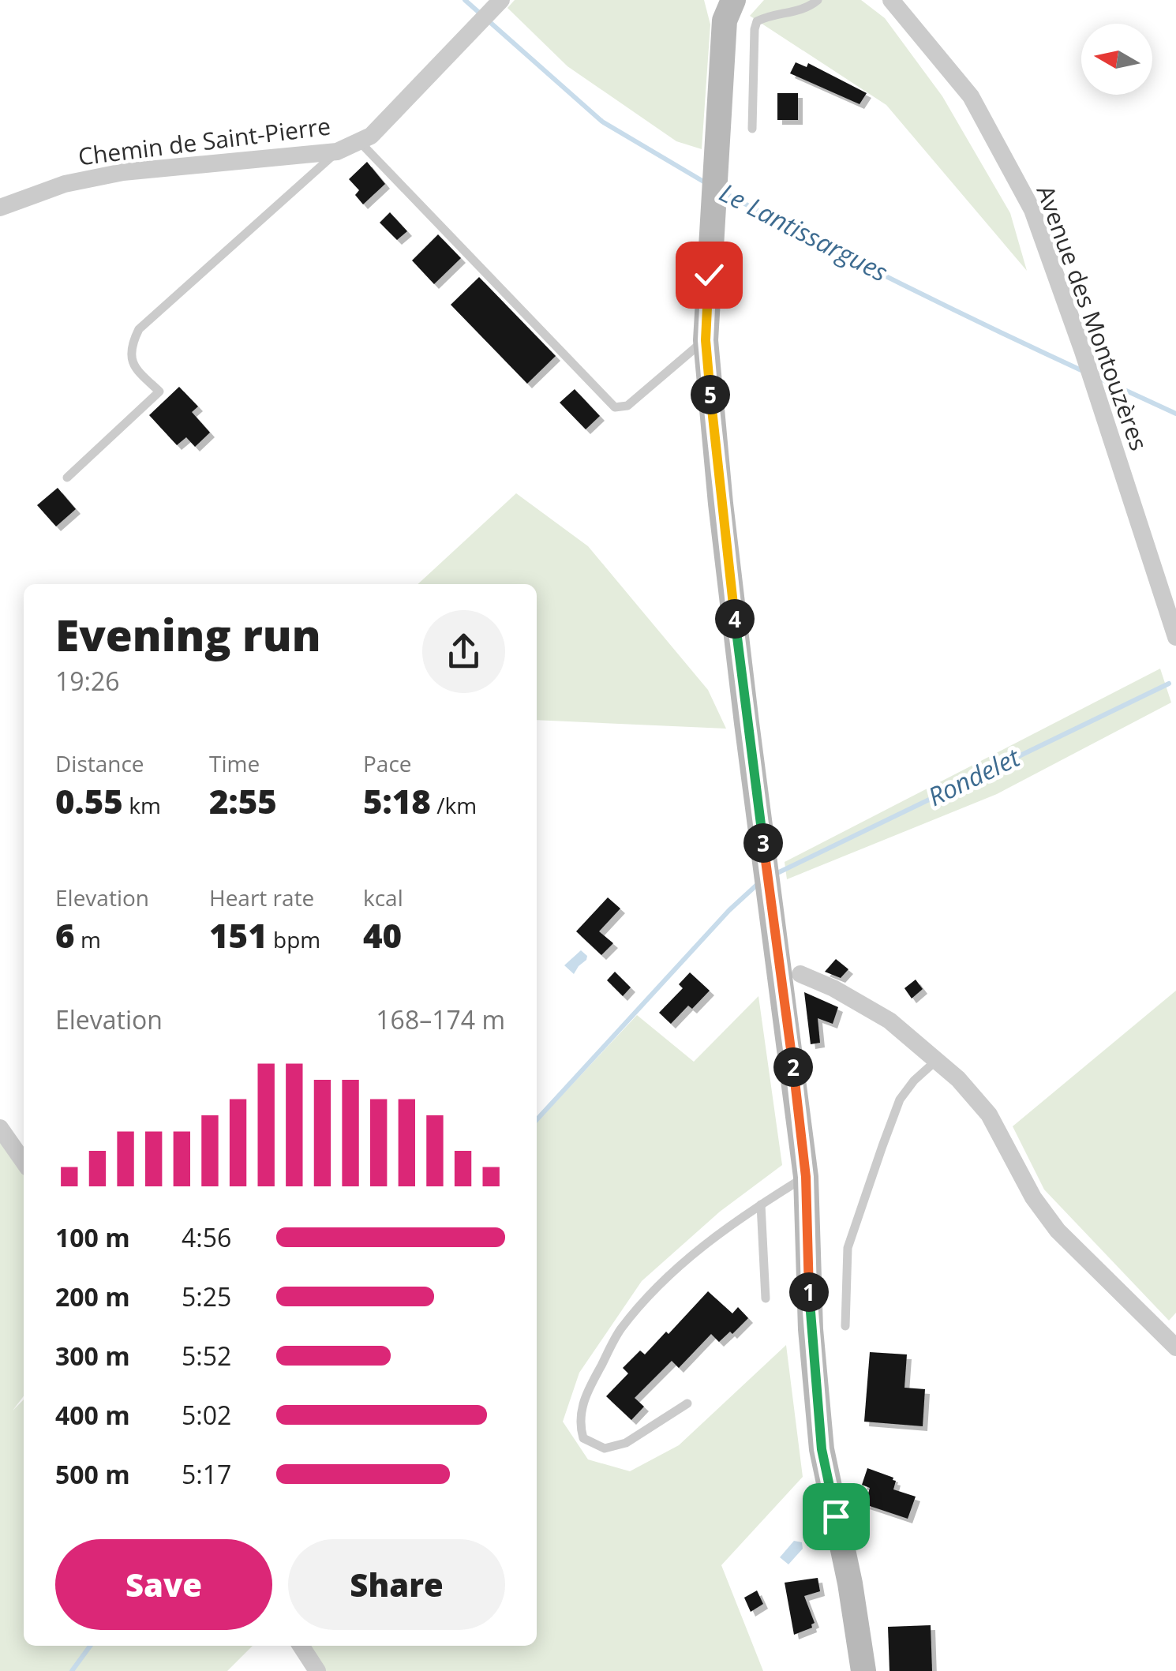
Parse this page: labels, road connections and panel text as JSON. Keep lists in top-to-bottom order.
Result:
{
  "streets": {
    "street": ["Chemin de Saint-Pierre", "Avenue des Montouzères"]
  },
  "water": ["Le Lantissargues", "Rondelet"],
  "north": "left",
  "page": {
    "pins": [
      "5",
      "4",
      "3",
      "2",
      "1"
    ],
    "heading": ["Evening run", "19:26"],
    "stats": [
      ["Distance", "0.55 km"],
      ["Time", "2:55"],
      ["Pace", "5:18 /km"],
      ["Elevation", "6 m"],
      ["Heart rate", "151 bpm"],
      ["kcal", "40"]
    ],
    "chart": ["Elevation", "168–174 m"],
    "list": [
      {
        "name": "100 m",
        "note": "4:56"
      },
      {
        "name": "200 m",
        "note": "5:25"
      },
      {
        "name": "300 m",
        "note": "5:52"
      },
      {
        "name": "400 m",
        "note": "5:02"
      },
      {
        "name": "500 m",
        "note": "5:17"
      }
    ],
    "buttons": ["Save", "Share"]
  }
}
